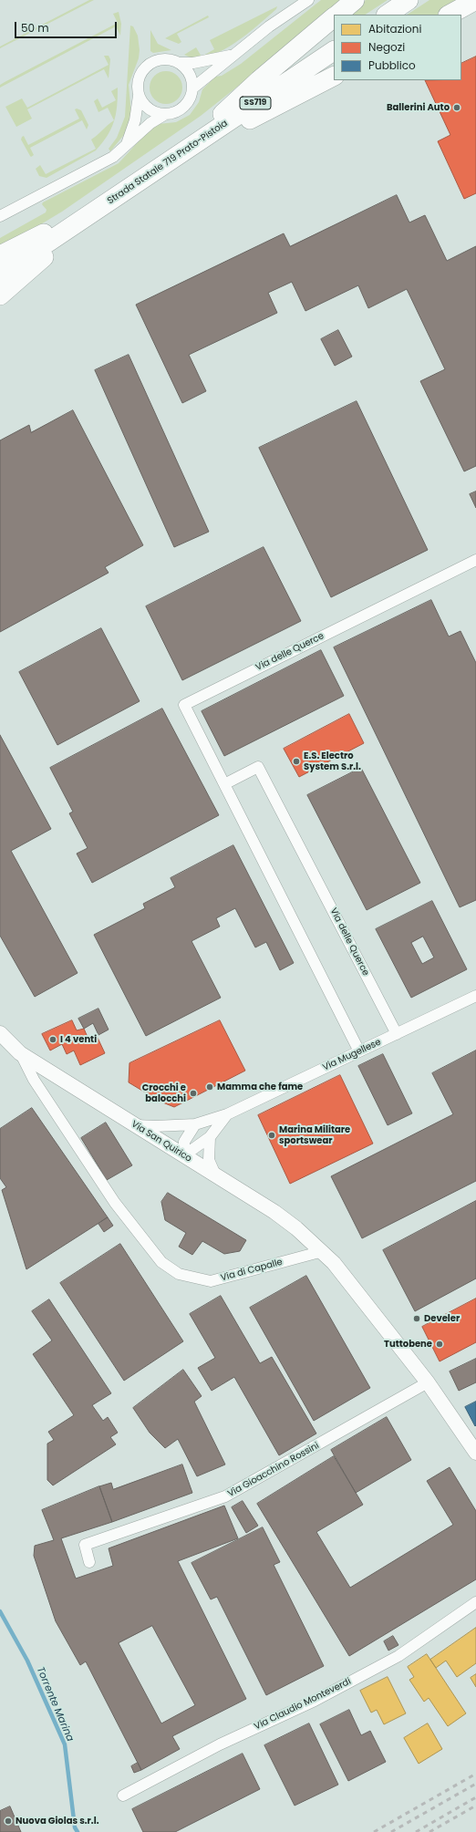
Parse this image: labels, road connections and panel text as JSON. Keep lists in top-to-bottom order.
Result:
{
  "streets": {
    "highway": ["SS719", "Strada Statale 719 Prato-Pistoia"],
    "street": [
      "Via delle Querce",
      "Via Mugellese",
      "Via San Quirico",
      "Via di Capalle",
      "Via Gioacchino Rossini",
      "Via Claudio Monteverdi"
    ]
  },
  "crossings": [
    ["Via delle Querce", "Via Mugellese"],
    ["Via Mugellese", "Via San Quirico"],
    ["Via San Quirico", "Via di Capalle"]
  ],
  "water": ["Torrente Marina"],
  "places": [
    "Ballerini Auto",
    "E.S. Electro System S.r.l.",
    "I 4 venti",
    "Mamma che fame",
    "Crocchi e balocchi",
    "Marina Militare sportswear",
    "Develer",
    "Tuttobene",
    "Nuova Giolas s.r.l."
  ],
  "legend": ["Abitazioni", "Negozi", "Pubblico"],
  "scale_bar": "50 m"
}
